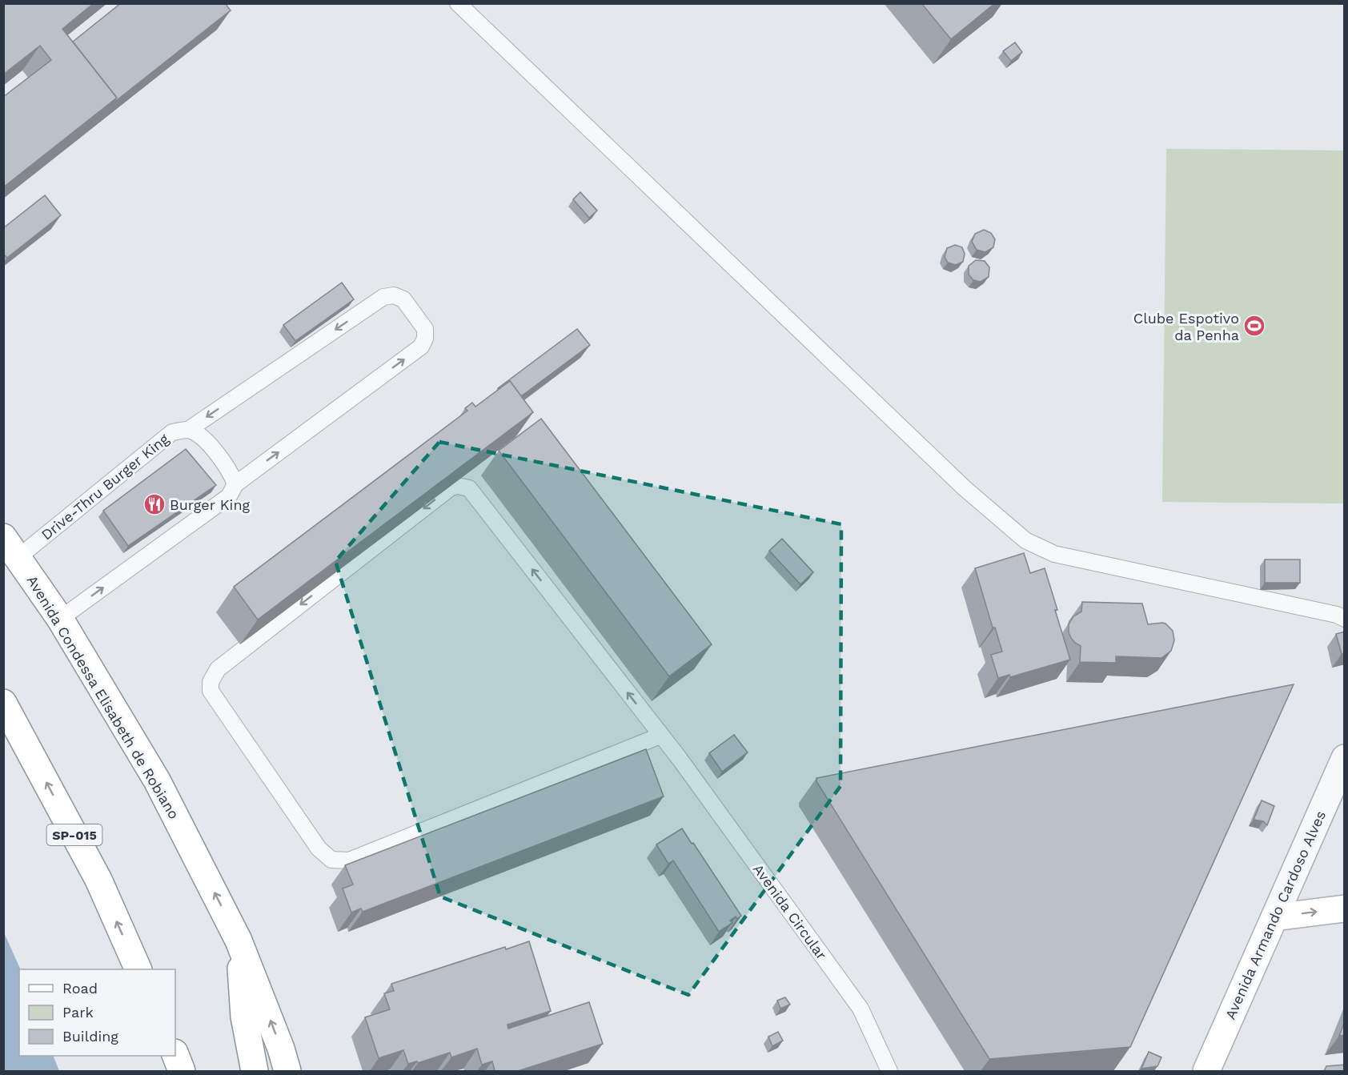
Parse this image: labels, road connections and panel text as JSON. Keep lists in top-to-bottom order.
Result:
{
  "streets": {
    "main road": ["Avenida Condessa Elisabeth de Robiano", "SP-015", "Avenida Armando Cardoso Alves"],
    "lane": ["Drive-Thru Burger King", "Avenida Circular"]
  },
  "crossings": [
    ["Drive-Thru Burger King", "Avenida Condessa Elisabeth de Robiano"]
  ],
  "places": {
    "sports": ["Clube Espotivo da Penha"],
    "restaurant": ["Burger King"]
  },
  "legend": ["Road", "Park", "Building"]
}
